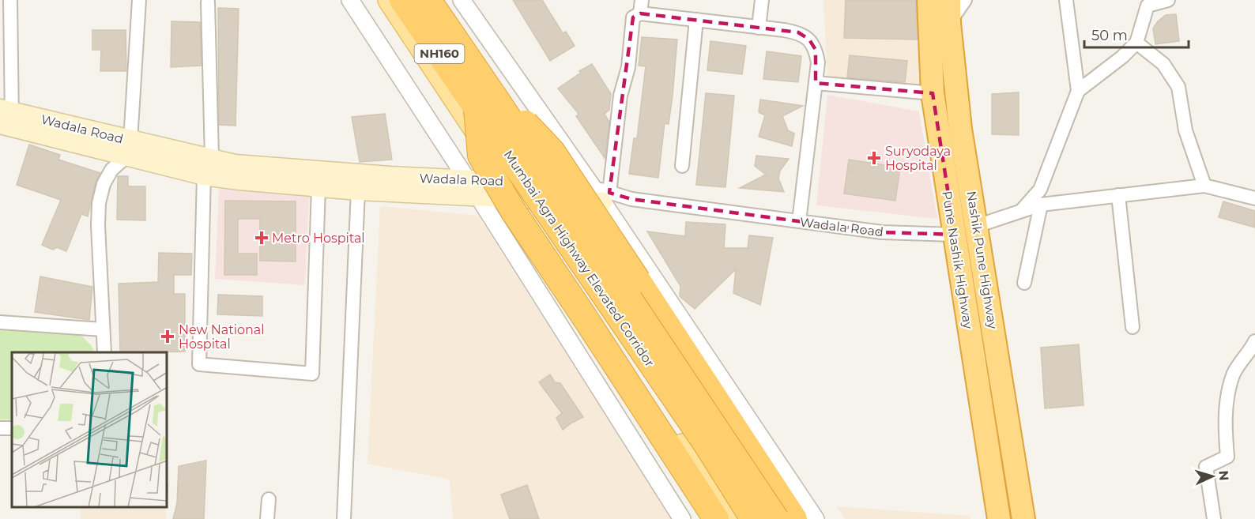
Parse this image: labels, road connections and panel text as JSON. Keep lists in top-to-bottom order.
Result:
{
  "streets": {
    "highway": [
      "NH160",
      "Mumbai Agra Highway Elevated Corridor",
      "Pune Nashik Highway",
      "Nashik Pune Highway"
    ],
    "main road": ["Wadala Road"]
  },
  "crossings": [
    ["Wadala Road", "Pune Nashik Highway"]
  ],
  "places": {
    "health": ["Suryodaya Hospital", "Metro Hospital", "New National Hospital"]
  },
  "scale_bar": "50 m",
  "north": "right"
}
